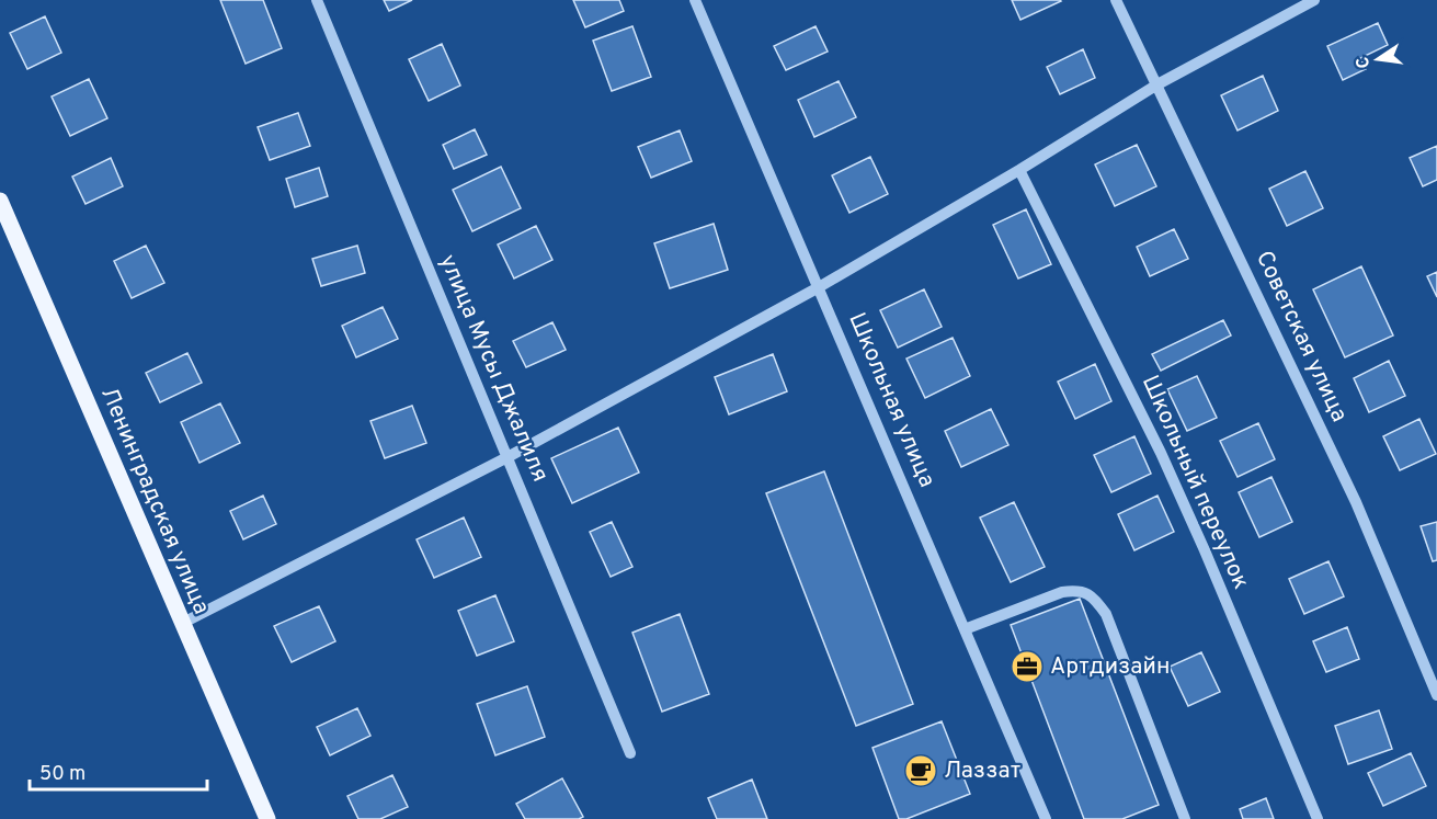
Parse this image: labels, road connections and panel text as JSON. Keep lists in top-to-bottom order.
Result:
{
  "streets": {
    "main road": ["Ленинградская улица"],
    "street": [
      "Советская улица",
      "улица Мусы Джалиля",
      "Школьная улица",
      "Школьный переулок"
    ]
  },
  "places": {
    "office": ["Артдизайн"],
    "cafe": ["Лаззат"]
  },
  "scale_bar": "50 m",
  "north": "left"
}
